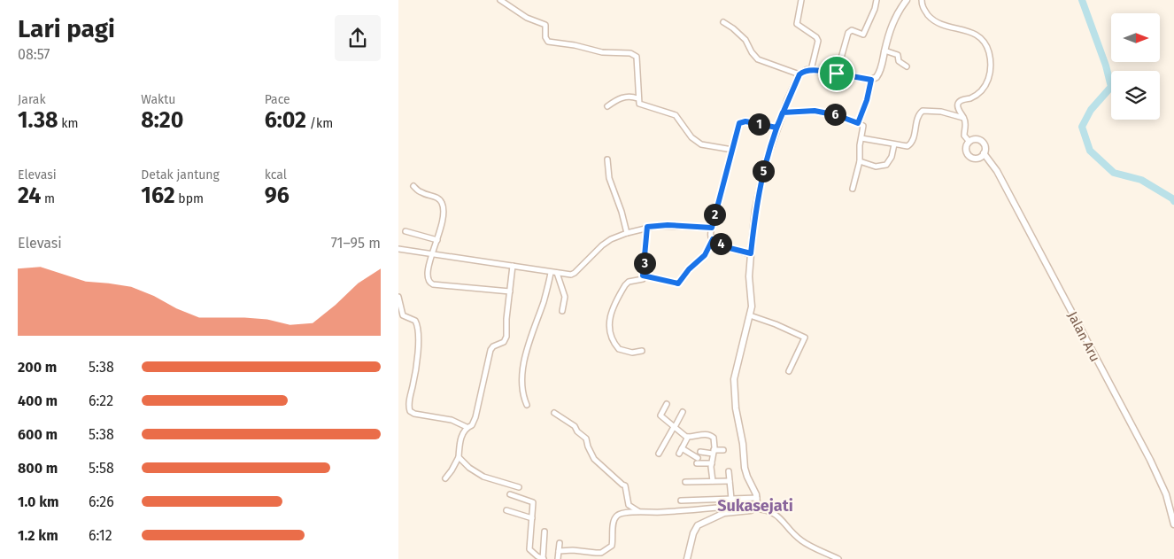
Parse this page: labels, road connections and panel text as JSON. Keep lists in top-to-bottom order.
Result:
{
  "streets": {
    "street": ["Jalan Aru"]
  },
  "districts": ["Sukasejati"],
  "north": "right",
  "page": {
    "heading": ["Lari pagi", "08:57"],
    "stats": [
      ["Jarak", "1.38 km"],
      ["Waktu", "8:20"],
      ["Pace", "6:02 /km"],
      ["Elevasi", "24 m"],
      ["Detak jantung", "162 bpm"],
      ["kcal", "96"]
    ],
    "pins": [
      "6",
      "1",
      "5",
      "2",
      "4",
      "3"
    ],
    "chart": ["Elevasi", "71–95 m"],
    "list": [
      {
        "name": "200 m",
        "note": "5:38"
      },
      {
        "name": "400 m",
        "note": "6:22"
      },
      {
        "name": "600 m",
        "note": "5:38"
      },
      {
        "name": "800 m",
        "note": "5:58"
      },
      {
        "name": "1.0 km",
        "note": "6:26"
      },
      {
        "name": "1.2 km",
        "note": "6:12"
      }
    ]
  }
}
